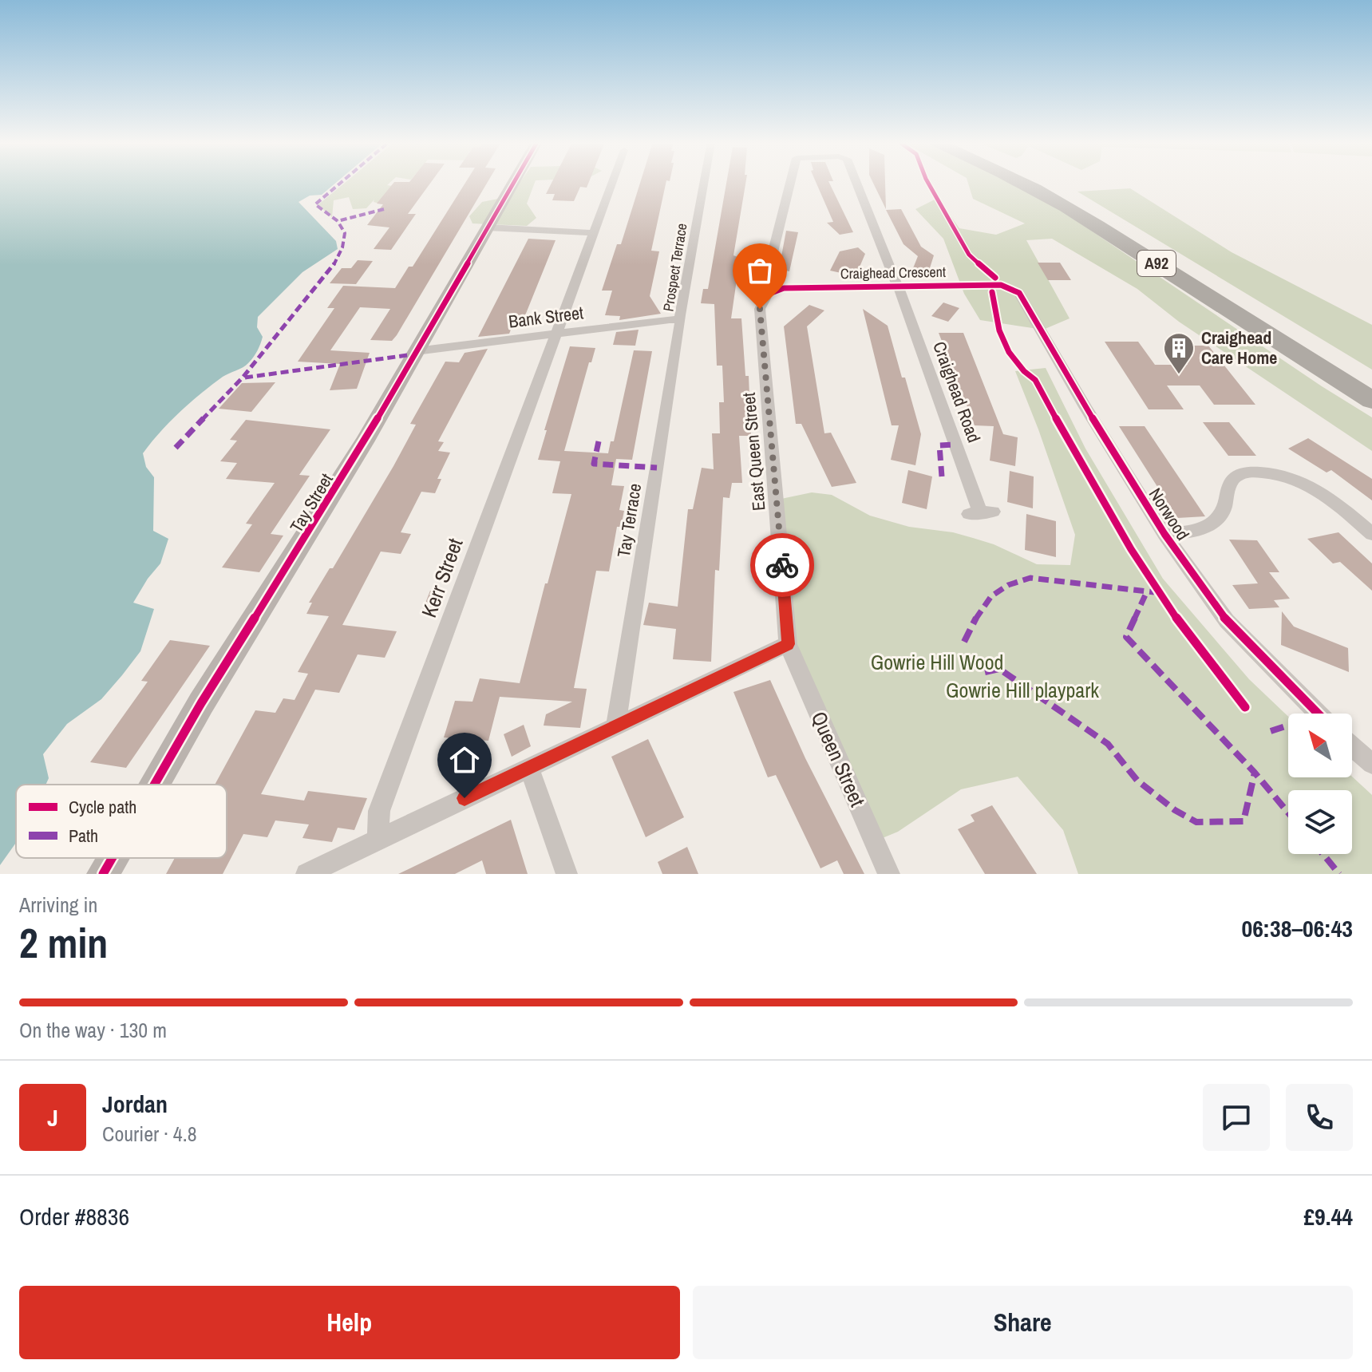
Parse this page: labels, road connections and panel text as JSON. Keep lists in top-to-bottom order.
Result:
{
  "streets": {
    "highway": ["A92"],
    "main road": ["Tay Street"],
    "street": [
      "Prospect Terrace",
      "Craighead Crescent",
      "Bank Street",
      "Craighead Road",
      "East Queen Street",
      "Norwood",
      "Tay Terrace",
      "Kerr Street",
      "Queen Street"
    ]
  },
  "crossings": [
    ["Prospect Terrace", "Bank Street"],
    ["Prospect Terrace", "Tay Terrace"],
    ["Craighead Crescent", "Craighead Road"],
    ["Craighead Crescent", "East Queen Street"],
    ["Craighead Crescent", "Norwood"],
    ["Bank Street", "Tay Street"],
    ["Bank Street", "Tay Terrace"],
    ["Bank Street", "Kerr Street"],
    ["East Queen Street", "Queen Street"]
  ],
  "parks": ["Gowrie Hill Wood", "Gowrie Hill playpark"],
  "places": {
    "building": ["Craighead Care Home"]
  },
  "legend": ["Cycle path", "Path"],
  "north": "top left",
  "page": {
    "heading": ["2 min", "Arriving in", "06:38–06:43"],
    "panel": [
      "Jordan",
      "Courier · 4.8",
      "Order #8836",
      "£9.44"
    ],
    "bar": "On the way · 130 m",
    "round": "J",
    "buttons": ["Help", "Share"]
  }
}
